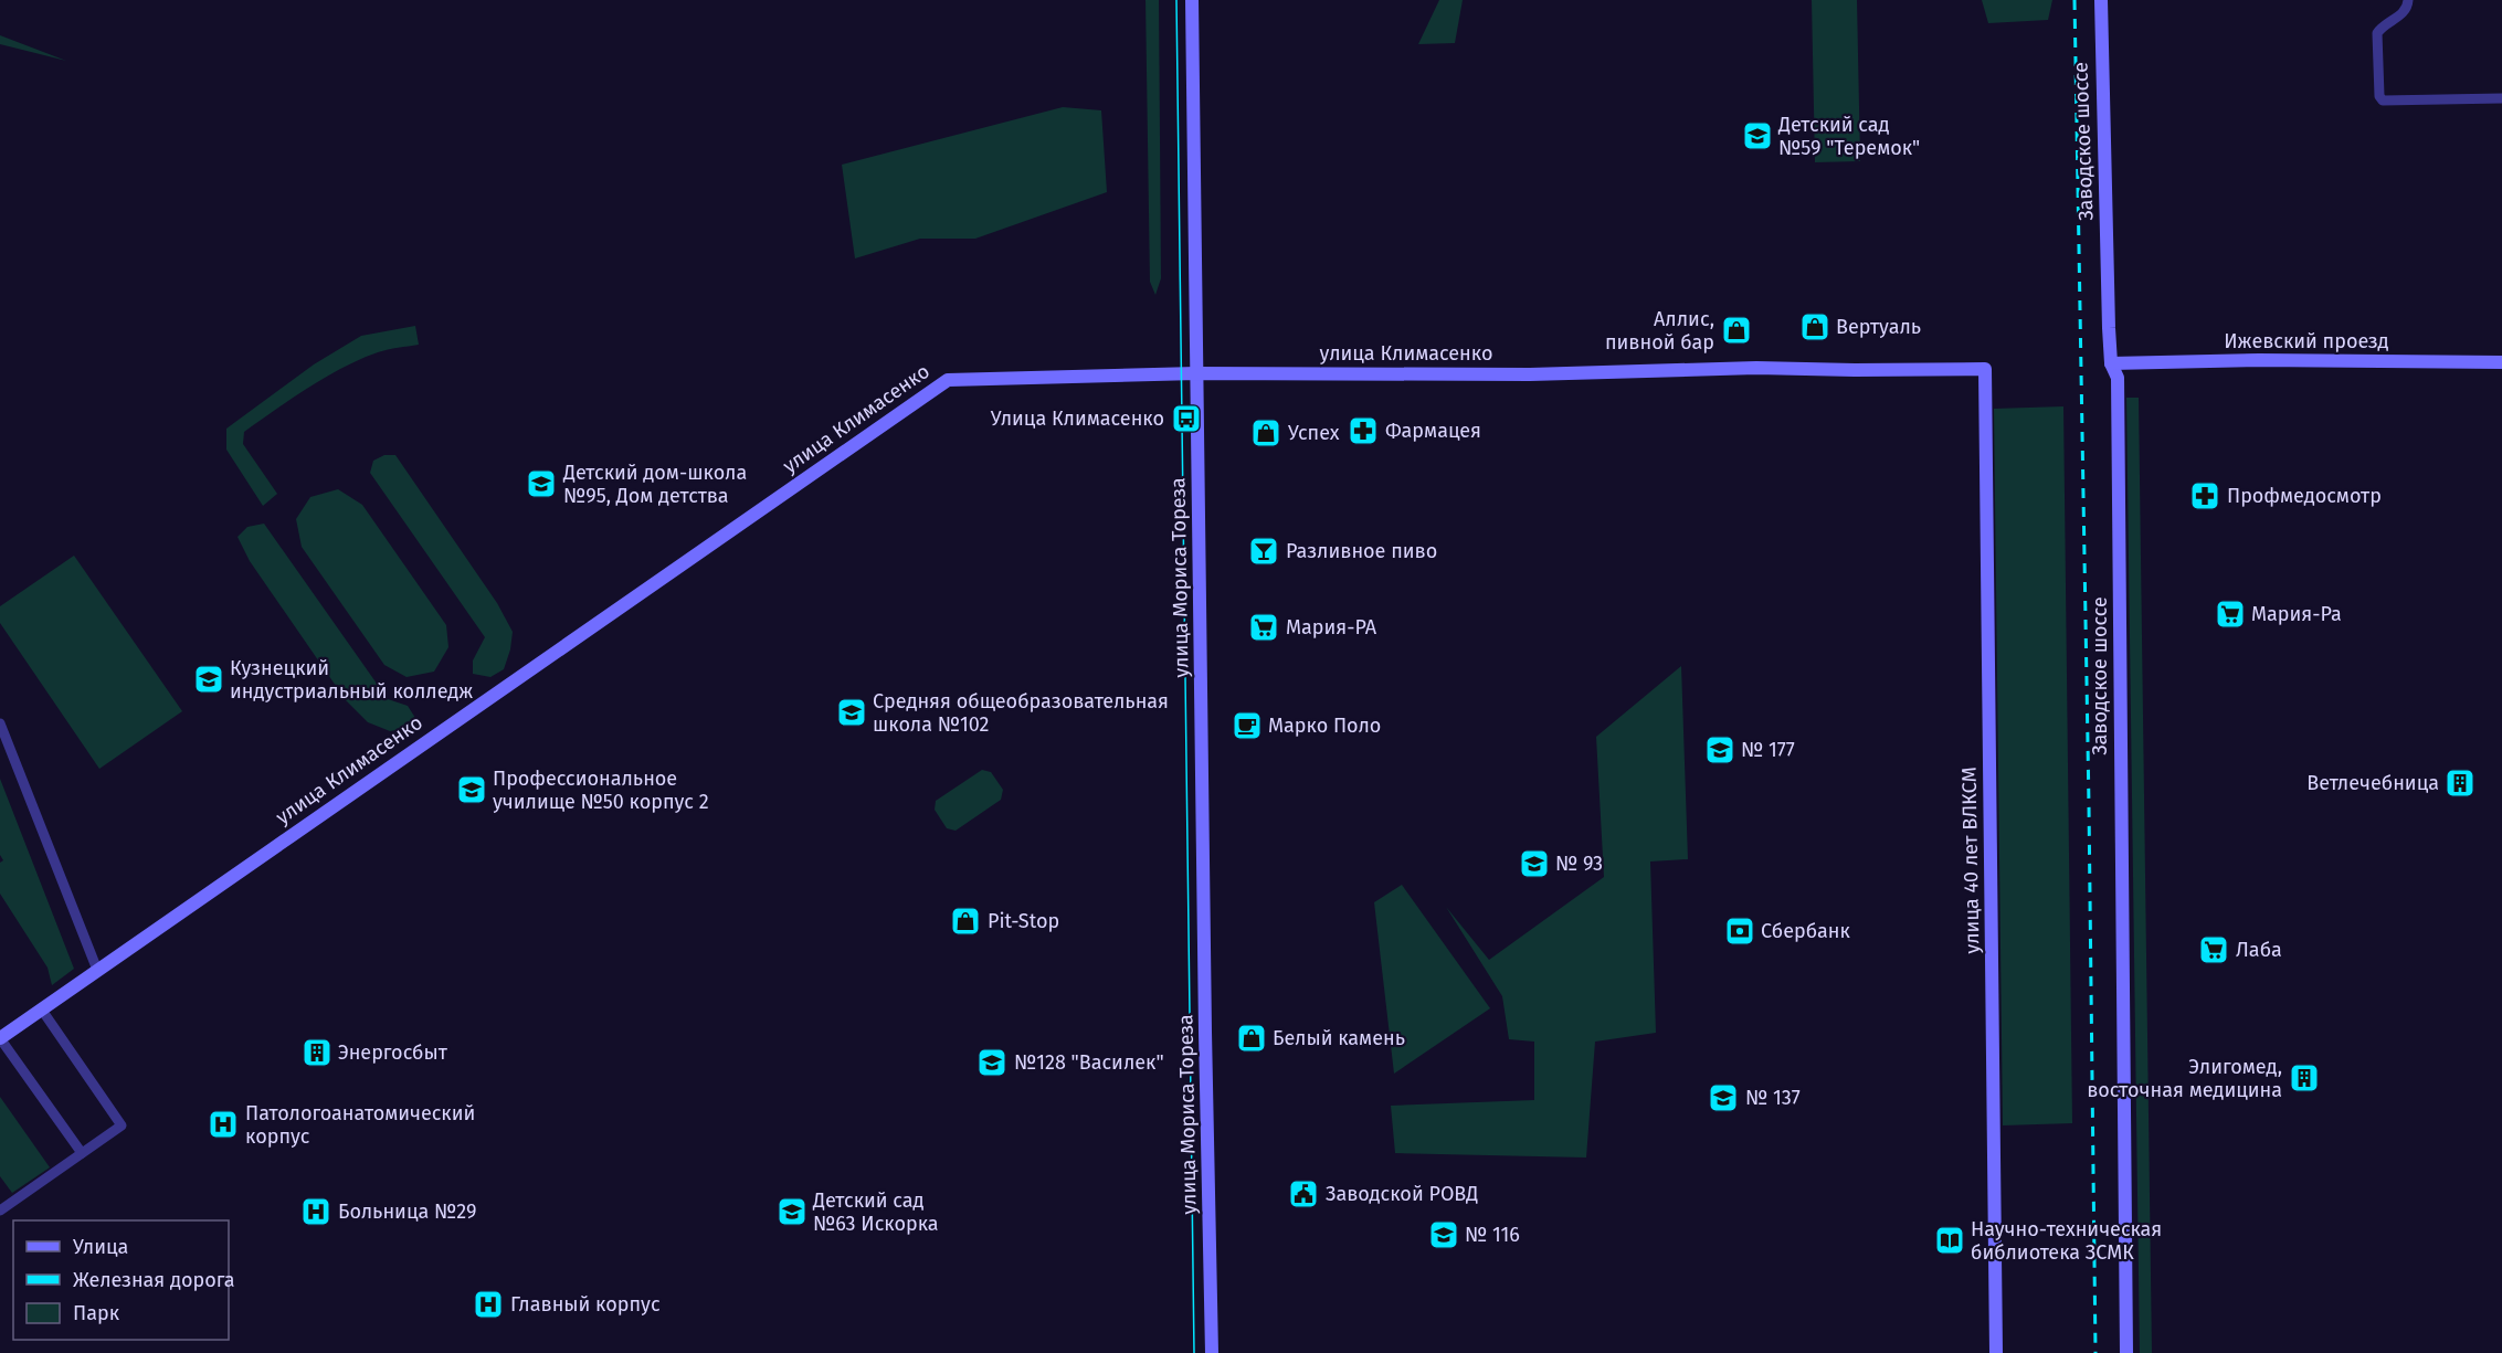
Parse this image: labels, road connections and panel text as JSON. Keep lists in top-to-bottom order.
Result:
{
  "streets": {
    "street": [
      "Заводское шоссе",
      "Ижевский проезд",
      "улица Климасенко",
      "улица Мориса Тореза",
      "улица 40 лет ВЛКСМ"
    ]
  },
  "crossings": [
    ["Заводское шоссе", "Ижевский проезд"],
    ["улица Климасенко", "улица Мориса Тореза"],
    ["улица Климасенко", "улица 40 лет ВЛКСМ"]
  ],
  "places": {
    "school or university": [
      "Детский сад №59 \"Теремок\"",
      "Детский дом-школа №95, Дом детства",
      "Кузнецкий индустриальный колледж",
      "Средняя общеобразовательная школа №102",
      "№ 177",
      "Профессиональное училище №50 корпус 2",
      "№ 93",
      "№128 \"Василек\"",
      "№ 137",
      "Детский сад №63 Искорка",
      "№ 116"
    ],
    "shop": [
      "Вертуаль",
      "Аллис, пивной бар",
      "Успех",
      "Pit-Stop",
      "Белый камень"
    ],
    "bus stop": ["Улица Климасенко"],
    "pharmacy": ["Фармацея", "Профмедосмотр"],
    "bar": ["Разливное пиво"],
    "supermarket": ["Мария-Ра", "Мария-РА", "Лаба"],
    "cafe": ["Марко Поло"],
    "building": ["Ветлечебница", "Энергосбыт", "Элигомед, восточная медицина"],
    "bank": ["Сбербанк"],
    "hospital": ["Патологоанатомический корпус", "Больница №29", "Главный корпус"],
    "public building": ["Заводской РОВД"],
    "library": ["Научно-техническая библиотека ЗСМК"]
  },
  "legend": ["Улица", "Железная дорога", "Парк"]
}
